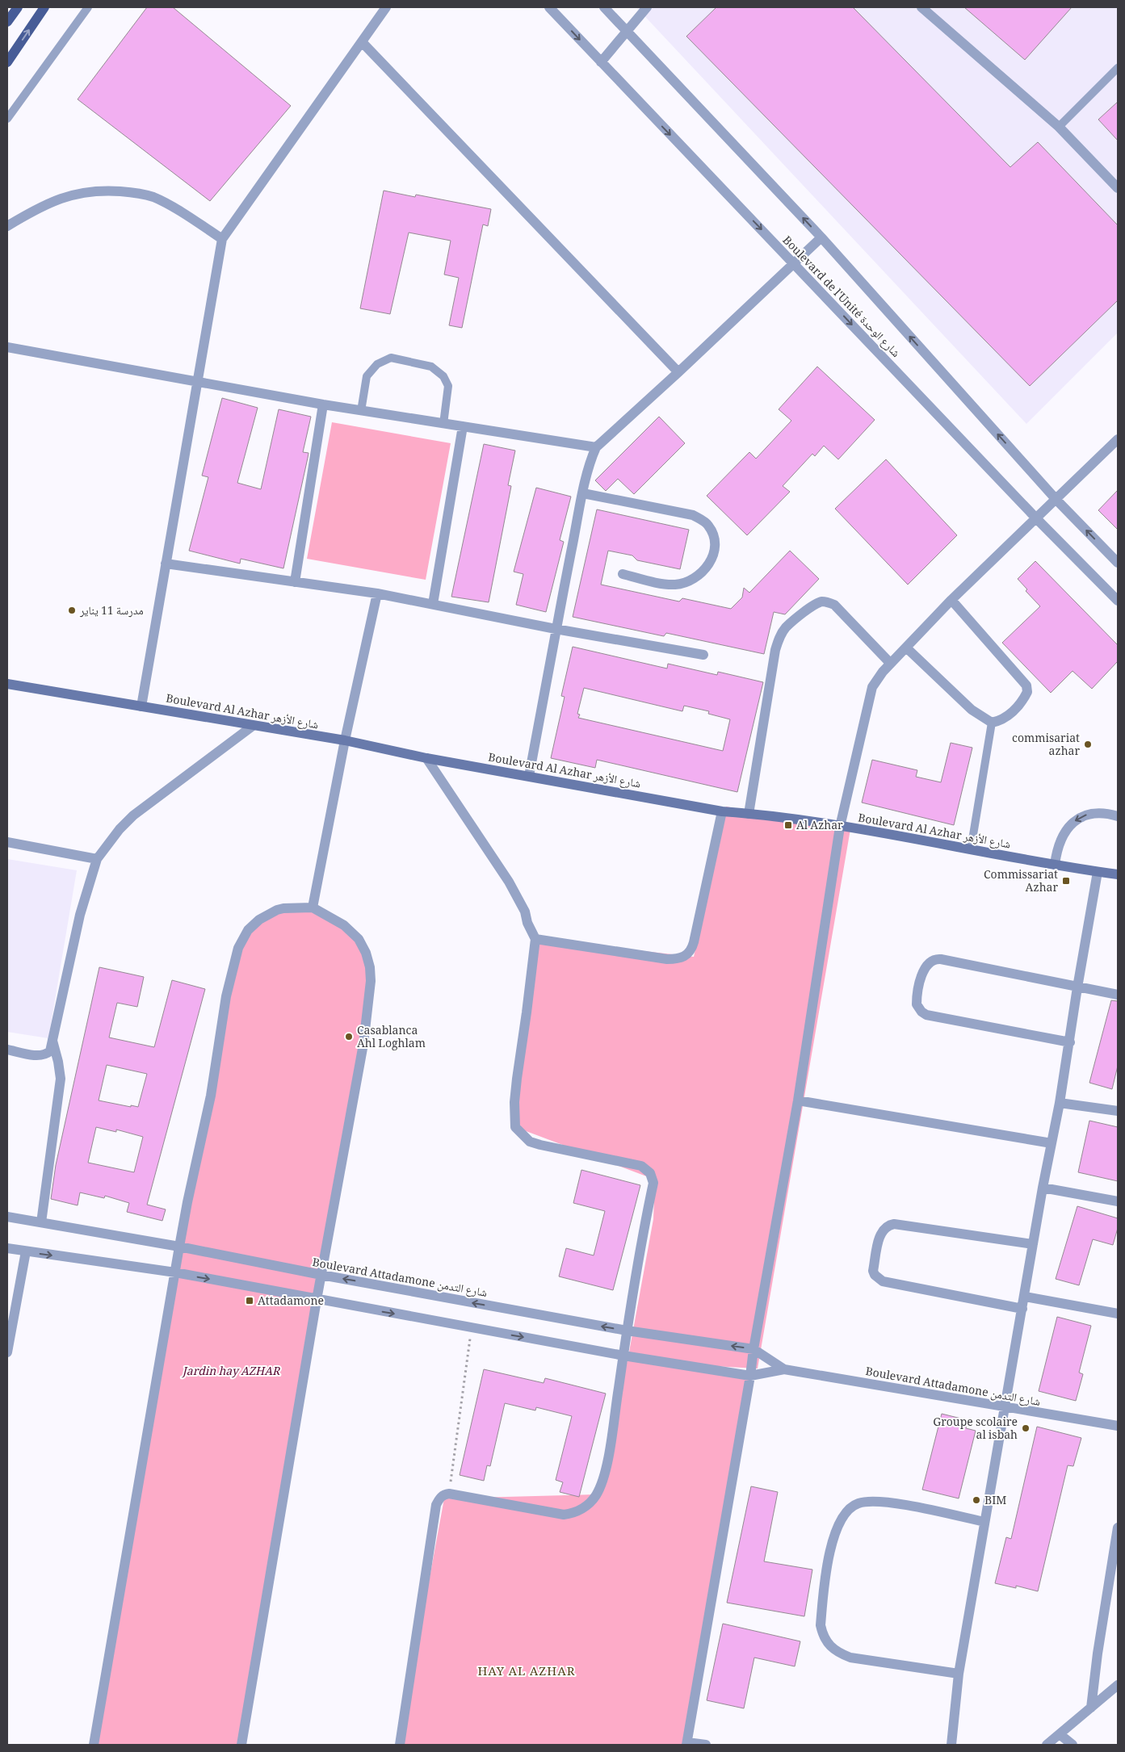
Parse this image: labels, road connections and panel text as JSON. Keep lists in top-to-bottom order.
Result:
{
  "streets": {
    "main road": ["Boulevard Al Azhar شارع الأزهر"],
    "street": ["Boulevard de l'Unité شارع الوحدة", "Boulevard Attadamone شارع التدمن"]
  },
  "districts": ["HAY AL AZHAR"],
  "parks": ["Jardin hay AZHAR"],
  "places": {
    "other": [
      "مدرسة 11 يناير",
      "commisariat azhar",
      "Casablanca Ahl Loghlam",
      "Groupe scolaire al isbah",
      "BIM"
    ],
    "transit": ["Al Azhar", "Commissariat Azhar", "Attadamone"]
  }
}
